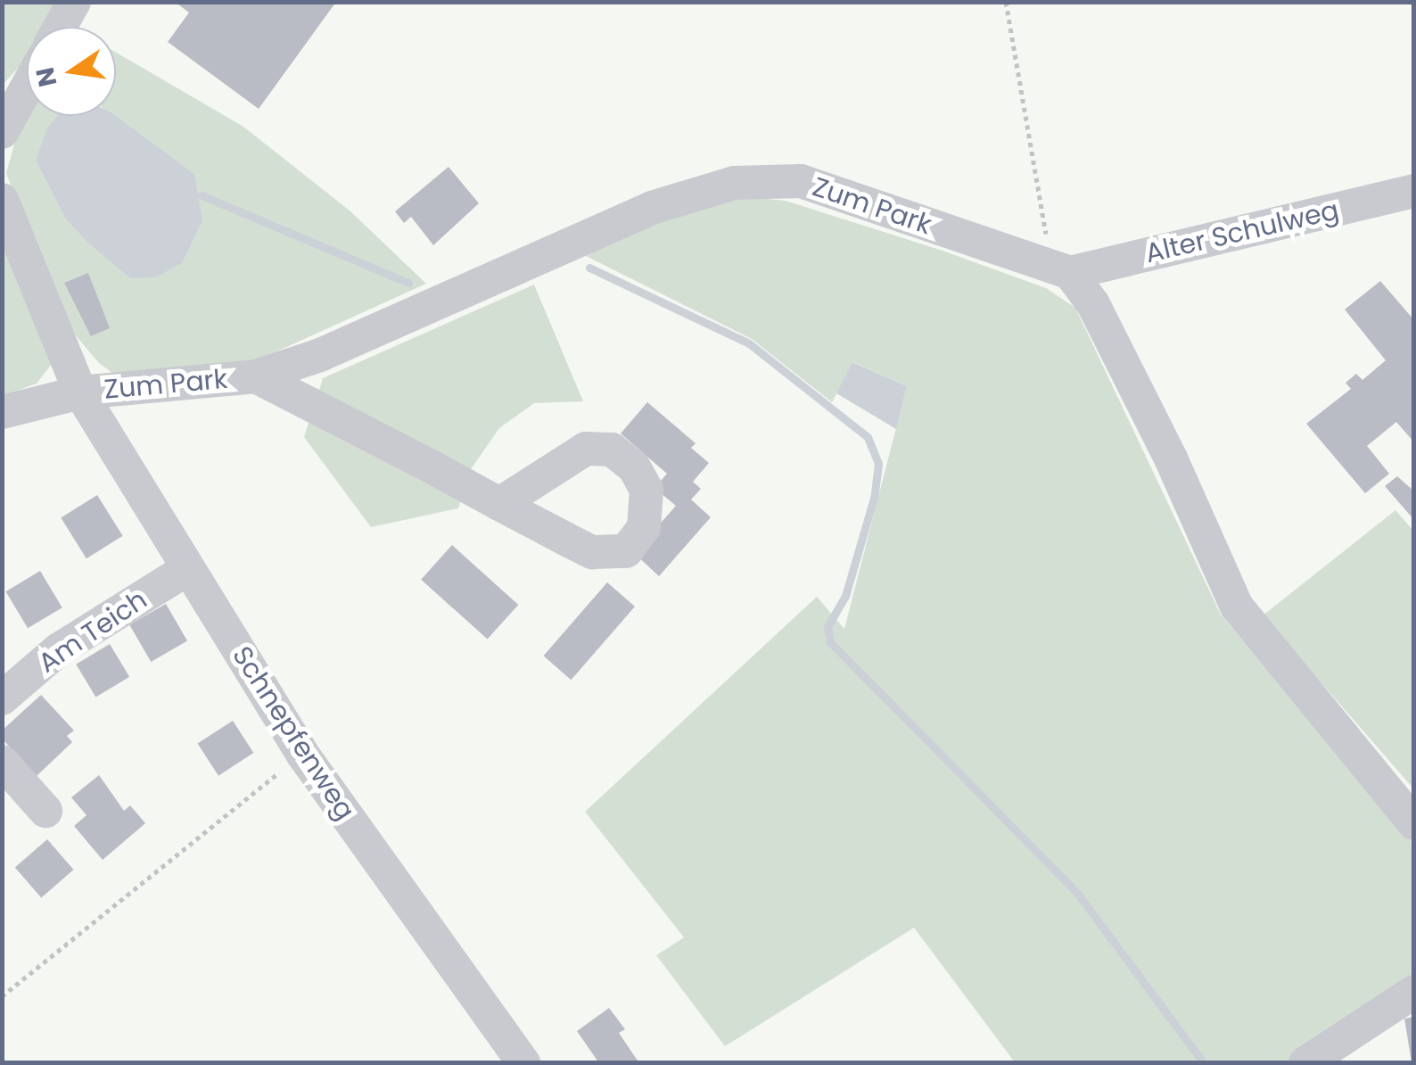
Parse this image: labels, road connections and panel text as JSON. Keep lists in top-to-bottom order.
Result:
{
  "streets": {
    "street": [
      "Zum Park",
      "Alter Schulweg",
      "Am Teich",
      "Schnepfenweg"
    ]
  },
  "crossings": [
    ["Zum Park", "Alter Schulweg"],
    ["Zum Park", "Schnepfenweg"],
    ["Am Teich", "Schnepfenweg"]
  ],
  "north": "left"
}
